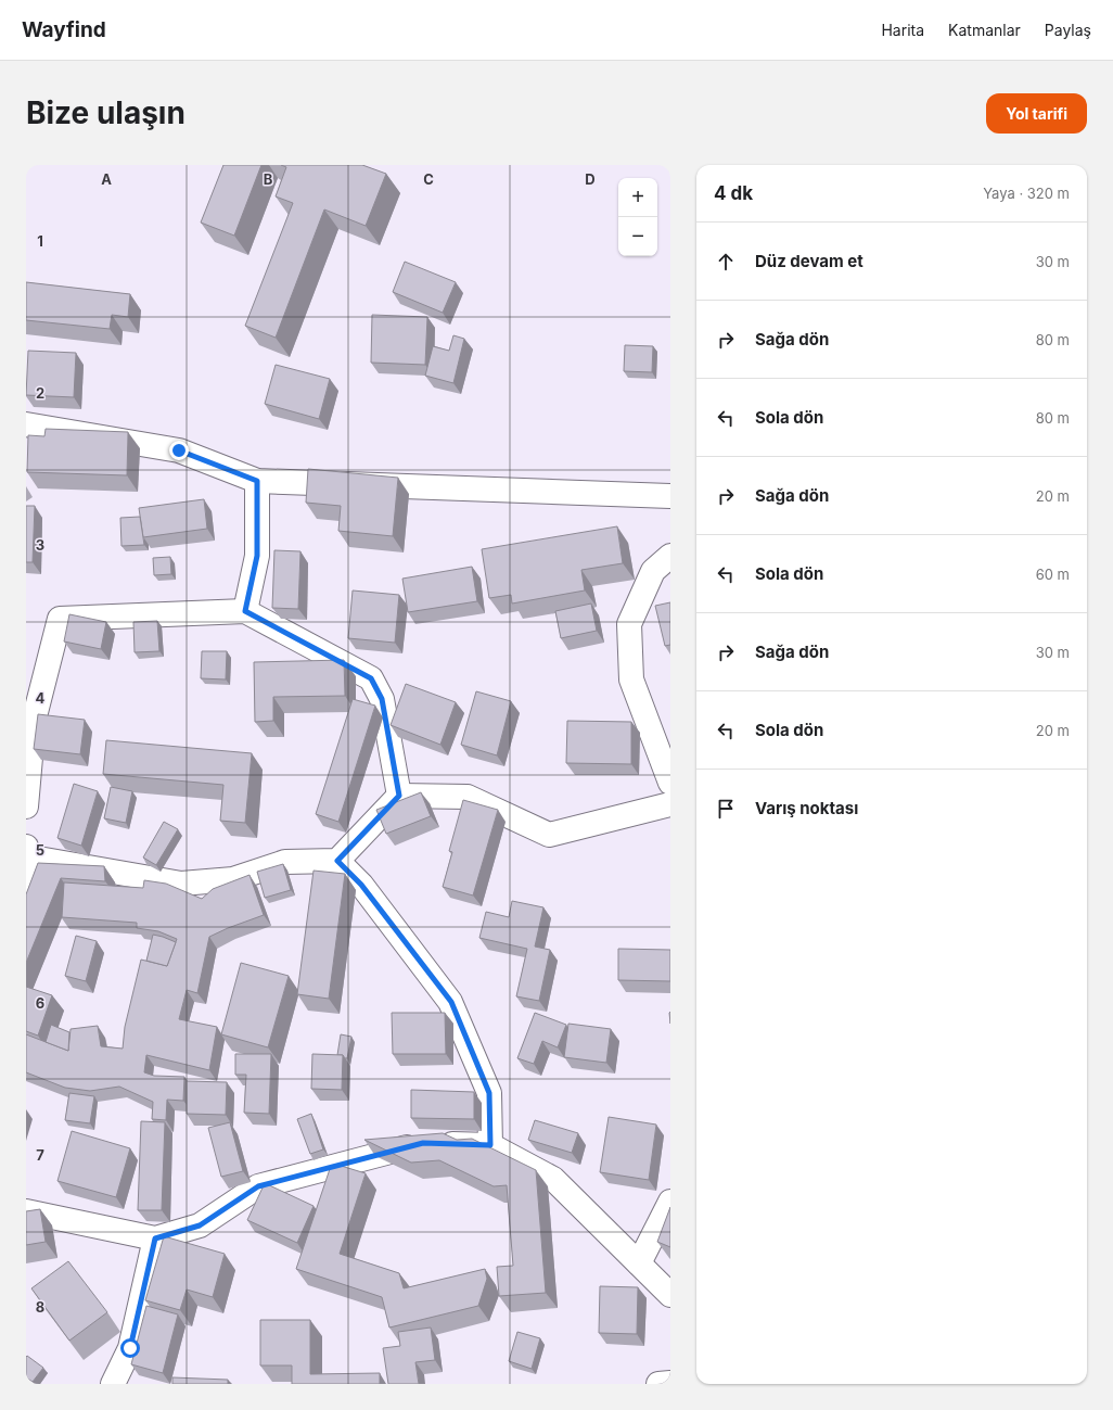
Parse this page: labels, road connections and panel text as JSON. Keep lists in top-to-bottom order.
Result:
{
  "page": {
    "header": "Wayfind",
    "nav": ["Harita", "Katmanlar", "Paylaş"],
    "buttons": "Yol tarifi",
    "title": "Bize ulaşın",
    "heading": ["4 dk", "Yaya · 320 m"],
    "map_buttons": ["+", "−"],
    "list": [
      ["Düz devam et", "30 m"],
      ["Sağa dön", "80 m"],
      ["Sola dön", "80 m"],
      ["Sağa dön", "20 m"],
      ["Sola dön", "60 m"],
      ["Sağa dön", "30 m"],
      ["Sola dön", "20 m"],
      "Varış noktası"
    ]
  },
  "grid": {
    "columns": [
      "A",
      "B",
      "C",
      "D"
    ],
    "rows": [
      "1",
      "2",
      "3",
      "4",
      "5",
      "6",
      "7",
      "8"
    ]
  }
}
